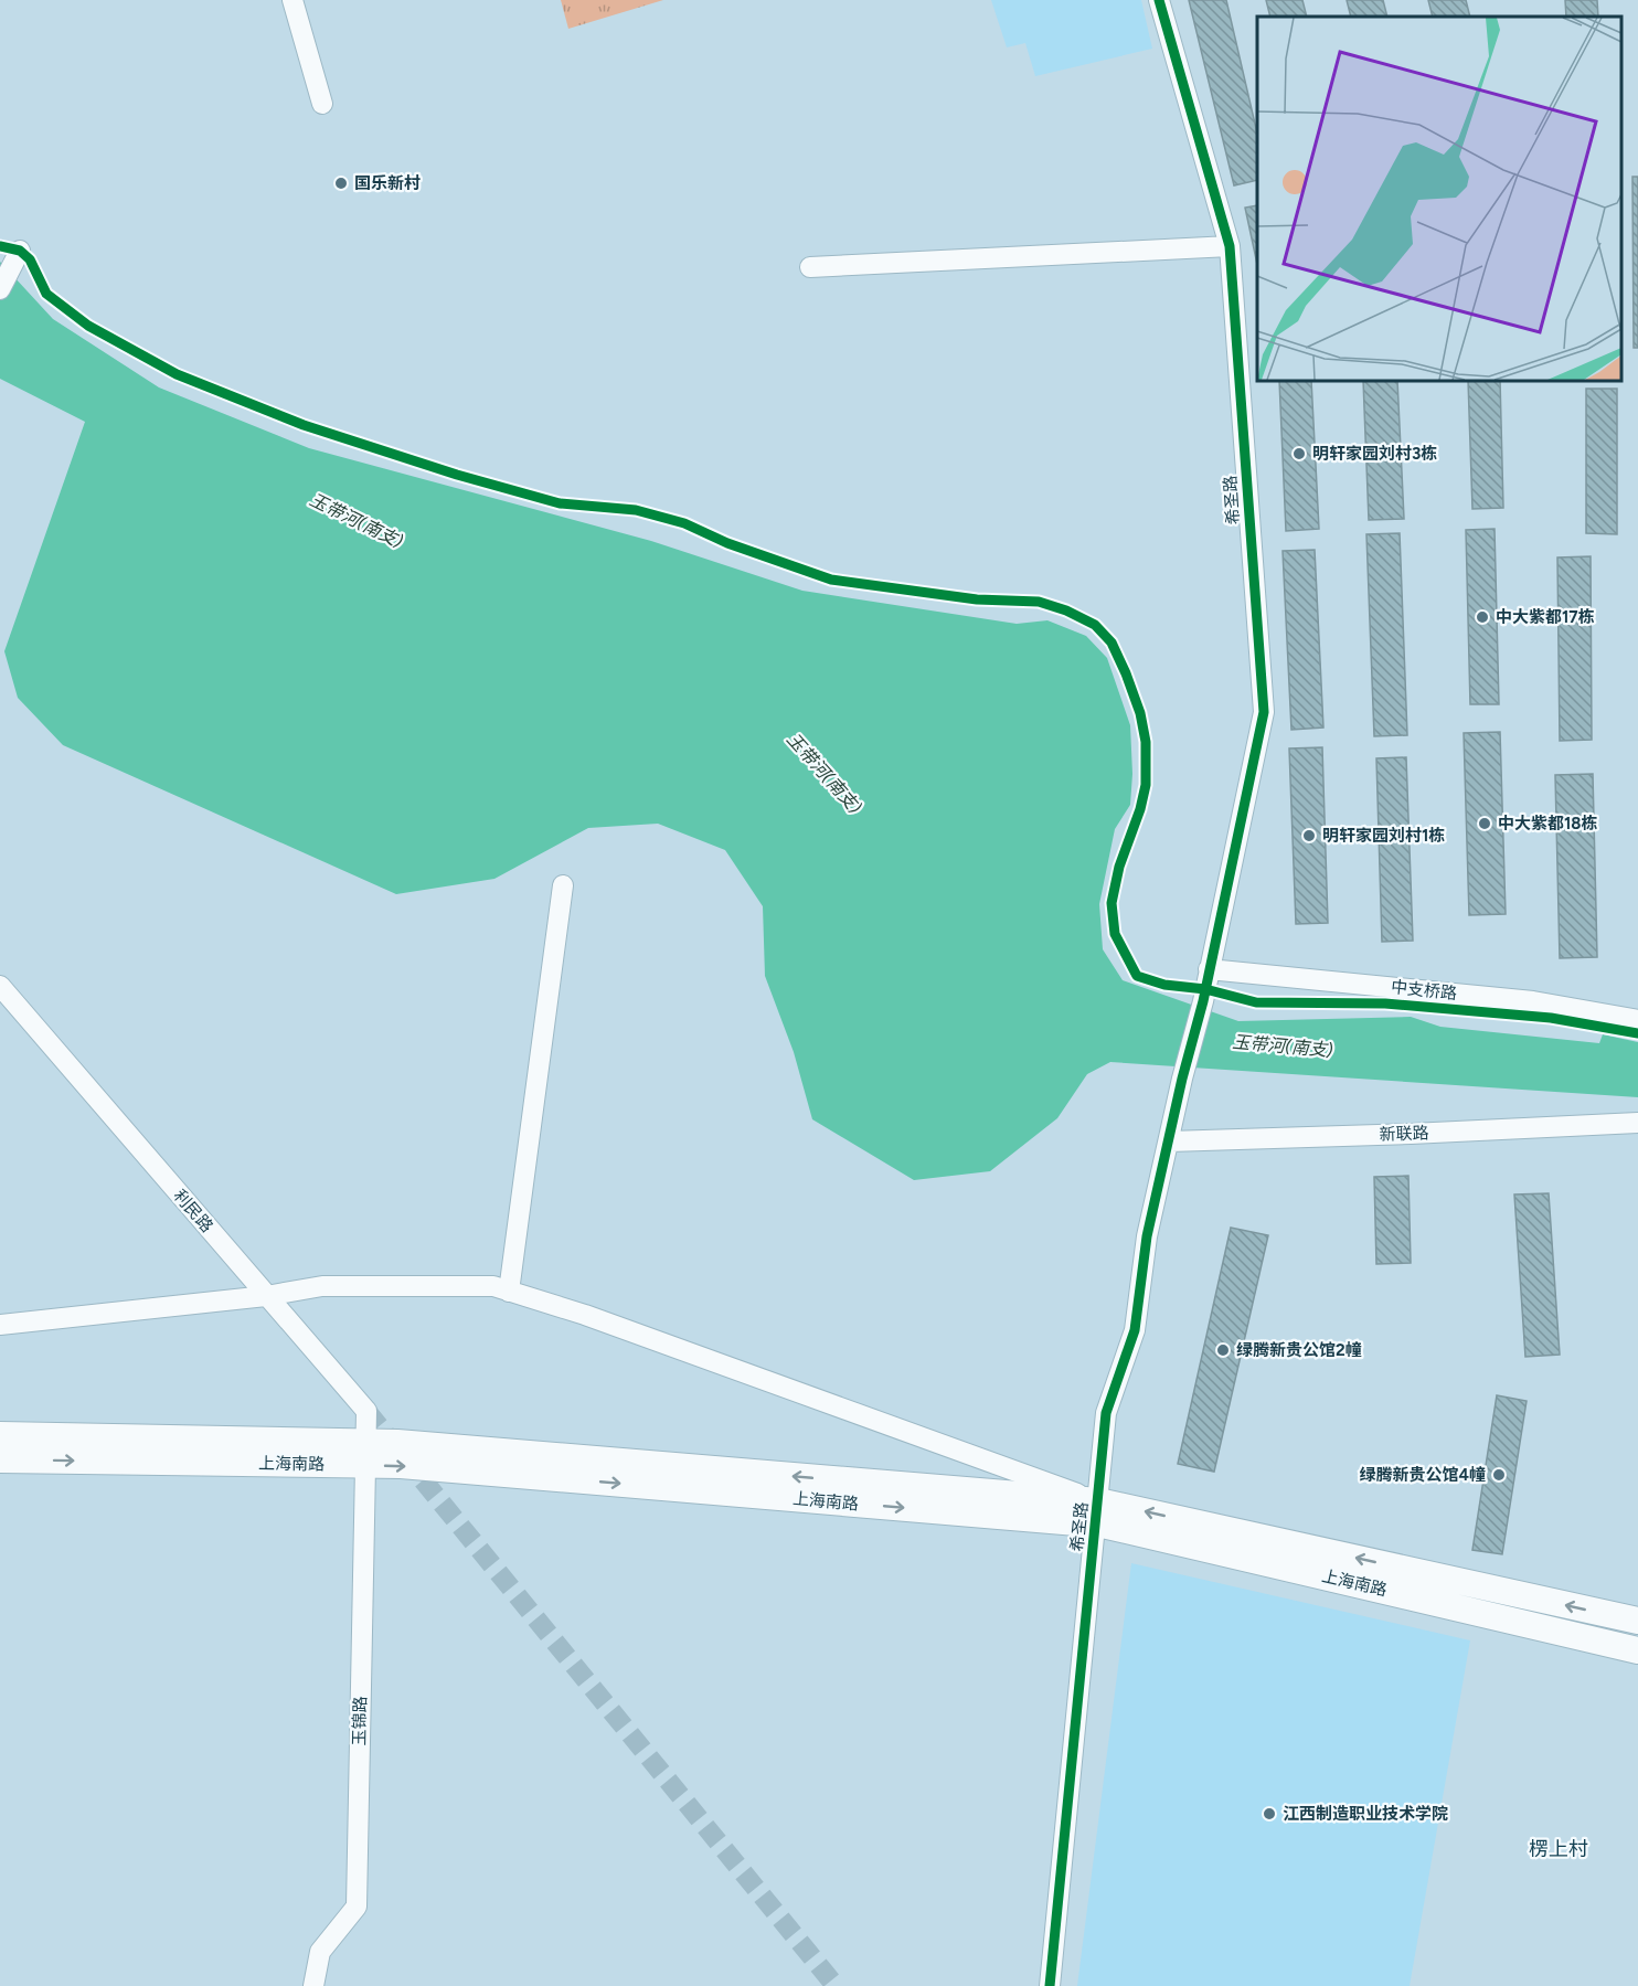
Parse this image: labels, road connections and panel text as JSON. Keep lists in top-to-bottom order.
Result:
{
  "streets": {
    "main road": ["上海南路"],
    "street": [
      "希圣路",
      "中支桥路",
      "新联路",
      "利民路",
      "玉锦路"
    ]
  },
  "crossings": [
    ["希圣路", "中支桥路"],
    ["希圣路", "新联路"],
    ["希圣路", "上海南路"],
    ["利民路", "上海南路"],
    ["利民路", "玉锦路"],
    ["上海南路", "玉锦路"]
  ],
  "districts": ["楞上村"],
  "water": ["玉带河(南支)"],
  "places": [
    "国乐新村",
    "明轩家园刘村3栋",
    "中大紫都17栋",
    "中大紫都18栋",
    "明轩家园刘村1栋",
    "绿腾新贵公馆2幢",
    "绿腾新贵公馆4幢",
    "江西制造职业技术学院"
  ]
}
